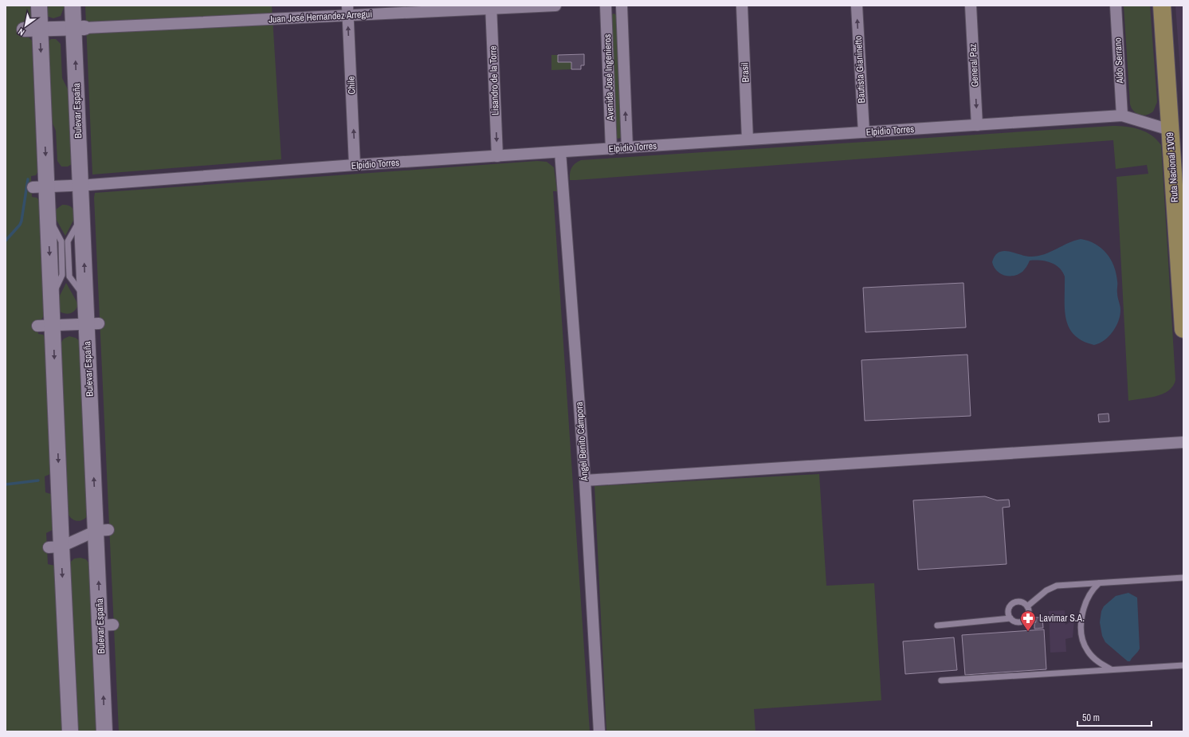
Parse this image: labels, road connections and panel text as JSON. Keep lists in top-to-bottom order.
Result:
{
  "streets": {
    "main road": ["Bulevar España", "Ruta Nacional 1V09"],
    "street": [
      "Juan José Hernandez Arregui",
      "Aldo Serrano",
      "General Paz",
      "Bautista Gianinetto",
      "Brasil",
      "Avenida José Ingenieros",
      "Lisandro de la Torre",
      "Chile",
      "Elpidio Torres",
      "Ángel Benito Cámpora"
    ]
  },
  "crossings": [
    ["Juan José Hernandez Arregui", "Lisandro de la Torre"],
    ["Juan José Hernandez Arregui", "Chile"],
    ["Juan José Hernandez Arregui", "Bulevar España"],
    ["Aldo Serrano", "Elpidio Torres"],
    ["General Paz", "Elpidio Torres"],
    ["Bautista Gianinetto", "Elpidio Torres"],
    ["Brasil", "Elpidio Torres"],
    ["Avenida José Ingenieros", "Elpidio Torres"],
    ["Lisandro de la Torre", "Elpidio Torres"],
    ["Chile", "Elpidio Torres"],
    ["Bulevar España", "Elpidio Torres"],
    ["Elpidio Torres", "Ruta Nacional 1V09"],
    ["Elpidio Torres", "Ángel Benito Cámpora"]
  ],
  "one_way": [
    "General Paz",
    "Bautista Gianinetto",
    "Lisandro de la Torre",
    "Chile"
  ],
  "places": {
    "pharmacy": ["Lavimar S.A."]
  },
  "scale_bar": "50 m",
  "north": "bottom left"
}
